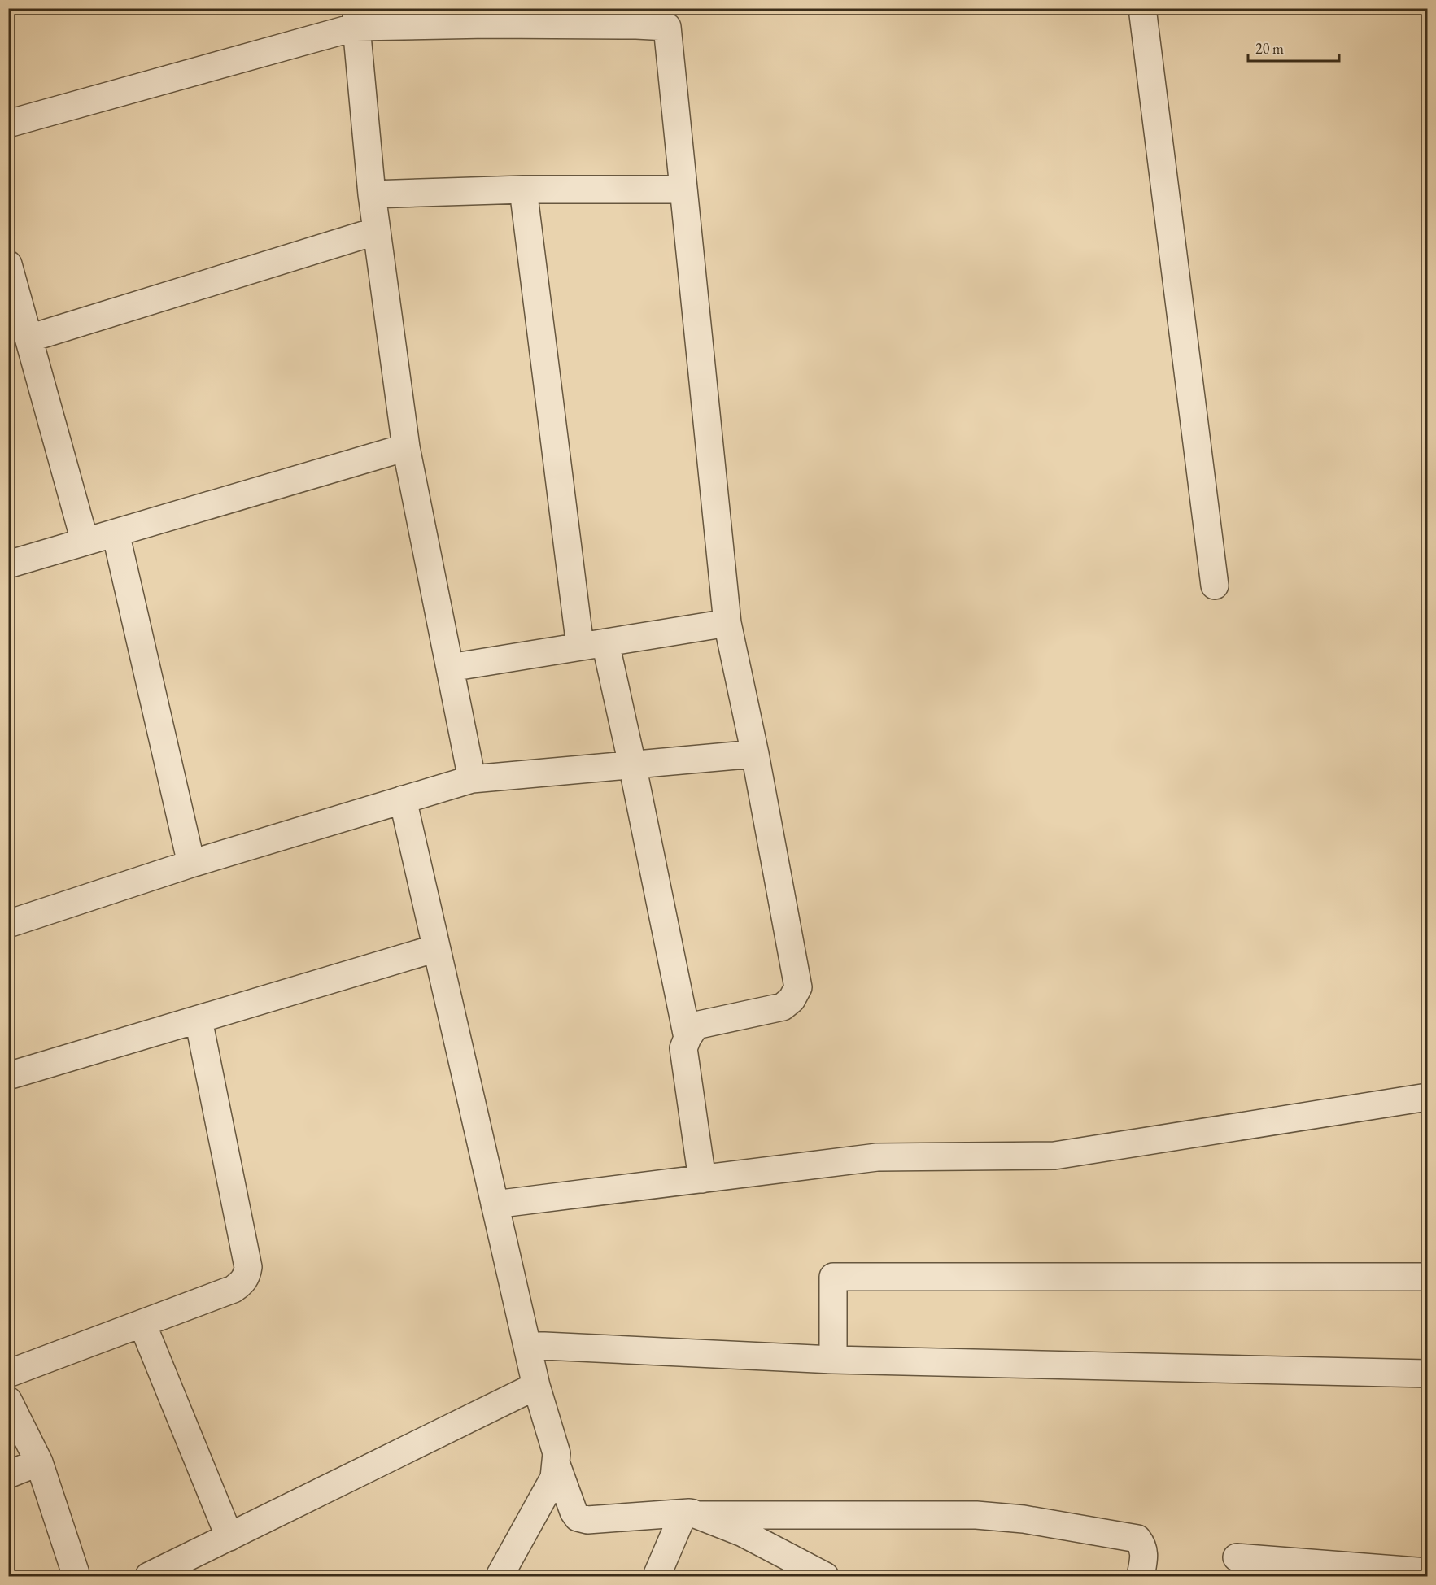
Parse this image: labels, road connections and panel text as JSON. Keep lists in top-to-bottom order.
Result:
{
  "scale_bar": "20 m"
}
